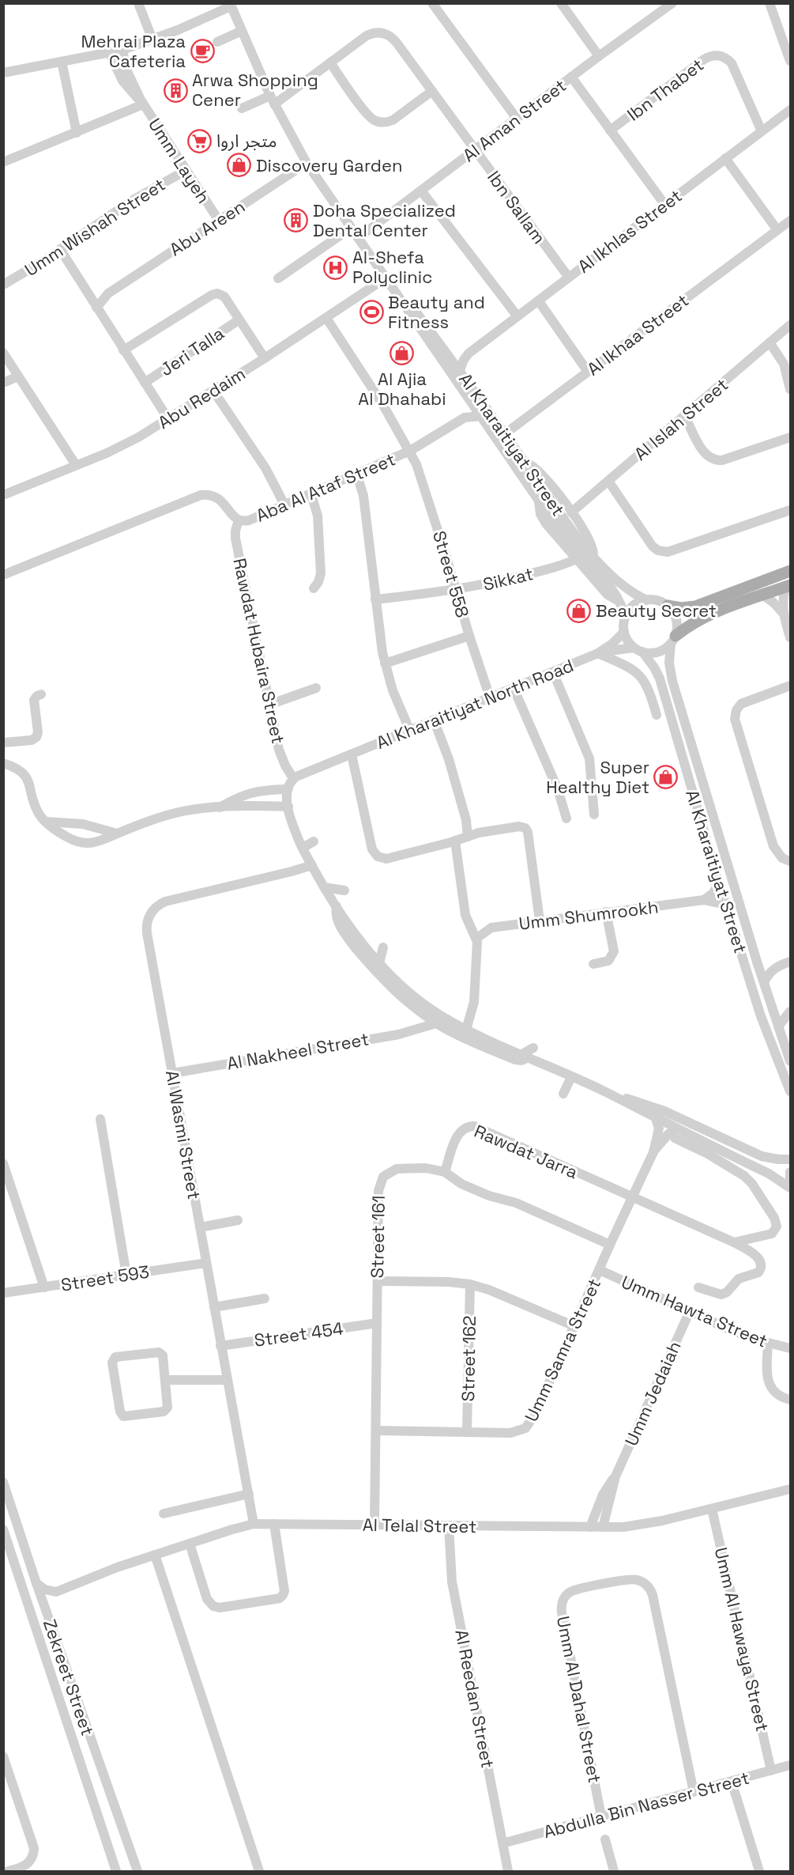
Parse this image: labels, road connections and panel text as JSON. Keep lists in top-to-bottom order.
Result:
{
  "streets": {
    "street": [
      "Ibn Thabet",
      "Al Aman Street",
      "Umm Layeh",
      "Ibn Sallam",
      "Umm Wishah Street",
      "Abu Areen",
      "Al Ikhlas Street",
      "Al Ikhaa Street",
      "Jeri Talla",
      "Abu Redaim",
      "Al Islah Street",
      "Al Kharaitiyat Street",
      "Aba Al Ataf Street",
      "Street 558",
      "Sikkat",
      "Rawdat Hubaira Street",
      "Al Kharaitiyat North Road",
      "Umm Shumrookh",
      "Al Nakheel Street",
      "Al Wasmi Street",
      "Rawdat Jarra",
      "Street 161",
      "Street 593",
      "Umm Hawta Street",
      "Street 454",
      "Umm Samra Street",
      "Street 162",
      "Umm Jedaiah",
      "Al Telal Street",
      "Umm Al Hawaya Street",
      "Zekreet Street",
      "Al Reedan Street",
      "Umm Al Dahal Street",
      "Abdulla Bin Nasser Street"
    ]
  },
  "crossings": [
    ["Ibn Thabet", "Al Ikhlas Street"],
    ["Al Aman Street", "Ibn Sallam"],
    ["Al Aman Street", "Al Kharaitiyat Street"],
    ["Umm Layeh", "Umm Wishah Street"],
    ["Umm Layeh", "Abu Areen"],
    ["Ibn Sallam", "Al Ikhlas Street"],
    ["Abu Areen", "Al Kharaitiyat Street"],
    ["Al Ikhlas Street", "Al Kharaitiyat Street"],
    ["Al Ikhaa Street", "Al Kharaitiyat Street"],
    ["Abu Redaim", "Al Kharaitiyat Street"],
    ["Abu Redaim", "Street 558"],
    ["Al Kharaitiyat Street", "Sikkat"],
    ["Al Kharaitiyat Street", "Al Kharaitiyat North Road"],
    ["Al Kharaitiyat Street", "Umm Shumrookh"],
    ["Aba Al Ataf Street", "Street 558"],
    ["Aba Al Ataf Street", "Rawdat Hubaira Street"],
    ["Street 558", "Sikkat"],
    ["Street 558", "Al Kharaitiyat North Road"],
    ["Rawdat Hubaira Street", "Al Kharaitiyat North Road"],
    ["Al Nakheel Street", "Al Wasmi Street"],
    ["Al Wasmi Street", "Street 593"],
    ["Al Wasmi Street", "Street 454"],
    ["Al Wasmi Street", "Al Telal Street"],
    ["Rawdat Jarra", "Street 161"],
    ["Rawdat Jarra", "Umm Samra Street"],
    ["Street 161", "Street 454"],
    ["Street 161", "Umm Samra Street"],
    ["Umm Hawta Street", "Umm Samra Street"],
    ["Umm Hawta Street", "Umm Jedaiah"],
    ["Umm Samra Street", "Street 162"],
    ["Umm Jedaiah", "Al Telal Street"],
    ["Al Telal Street", "Umm Al Hawaya Street"],
    ["Al Telal Street", "Al Reedan Street"],
    ["Umm Al Hawaya Street", "Abdulla Bin Nasser Street"],
    ["Al Reedan Street", "Abdulla Bin Nasser Street"],
    ["Umm Al Dahal Street", "Abdulla Bin Nasser Street"]
  ],
  "places": {
    "cafe": ["Mehrai Plaza Cafeteria"],
    "building": ["Arwa Shopping Cener", "Doha Specialized Dental Center"],
    "supermarket": ["متجر اروا"],
    "shop": [
      "Discovery Garden",
      "Al Ajia Al Dhahabi",
      "Beauty Secret",
      "Super Healthy Diet"
    ],
    "hospital": ["Al-Shefa Polyclinic"],
    "sports": ["Beauty and Fitness"]
  }
}
